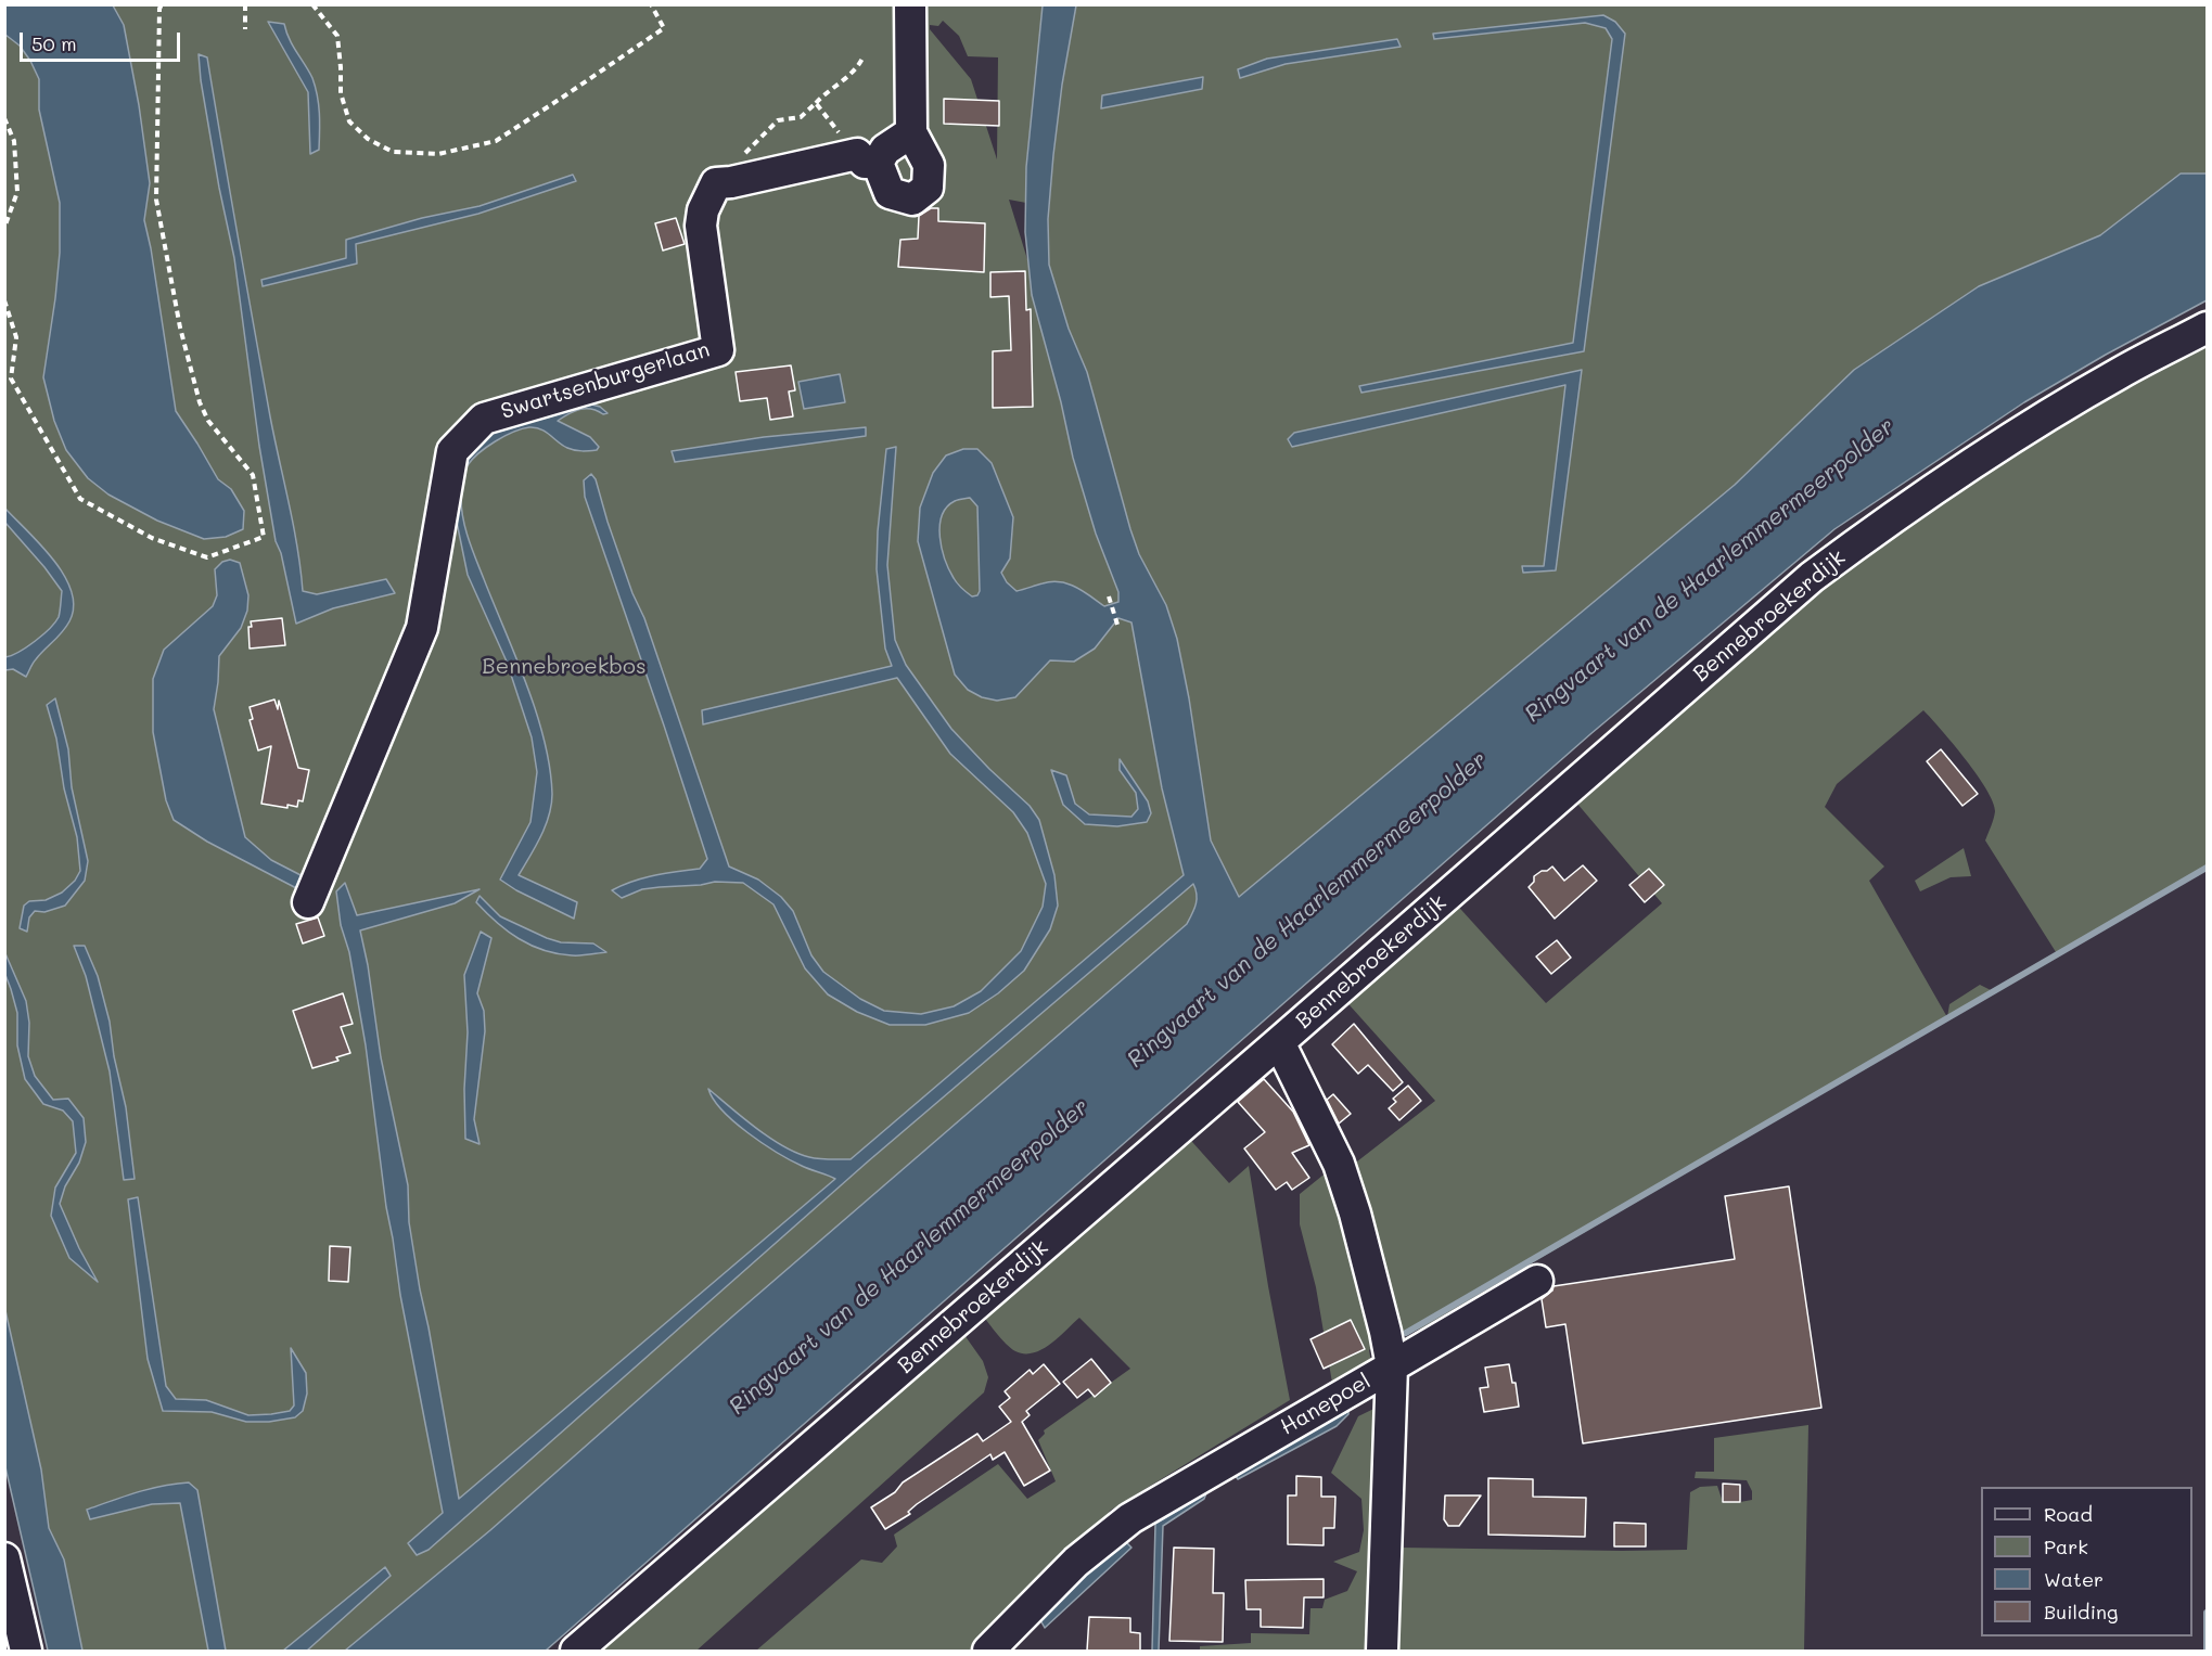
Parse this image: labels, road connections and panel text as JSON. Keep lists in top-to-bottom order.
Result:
{
  "streets": {
    "street": ["Swartsenburgerlaan", "Bennebroekerdijk", "Hanepoel"]
  },
  "crossings": [
    ["Bennebroekerdijk", "Hanepoel"]
  ],
  "water": ["Ringvaart van de Haarlemmermeerpolder"],
  "parks": ["Bennebroekbos"],
  "legend": [
    "Road",
    "Park",
    "Water",
    "Building"
  ],
  "scale_bar": "50 m"
}
